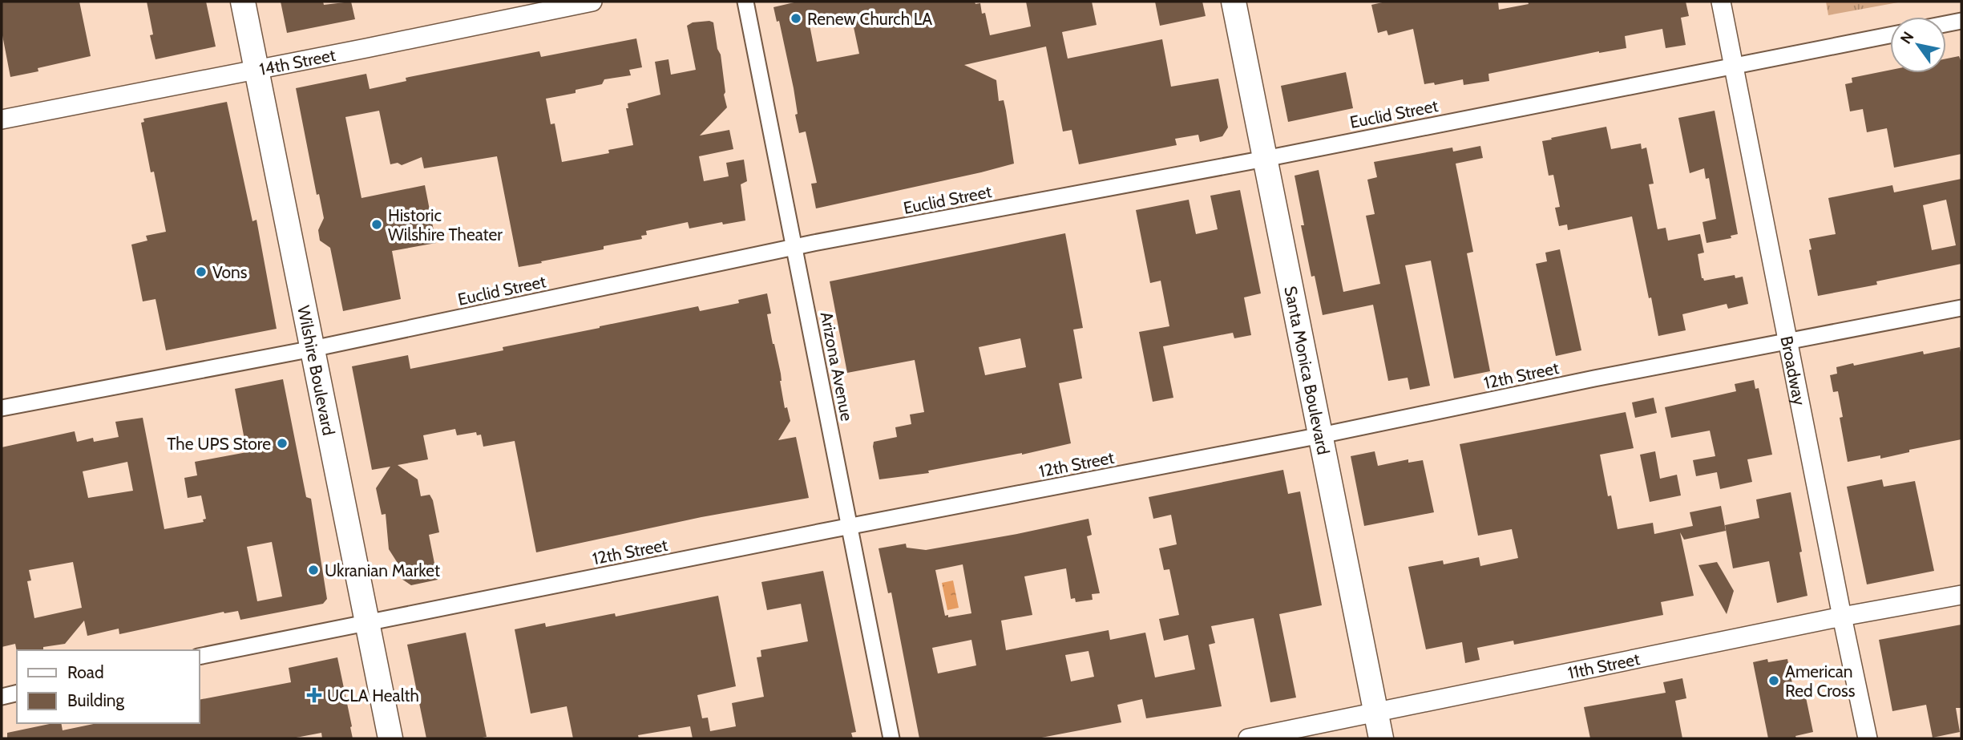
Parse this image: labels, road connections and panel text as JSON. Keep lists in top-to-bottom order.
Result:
{
  "streets": {
    "main road": ["Wilshire Boulevard", "Santa Monica Boulevard"],
    "street": [
      "14th Street",
      "Euclid Street",
      "Arizona Avenue",
      "Broadway",
      "12th Street",
      "11th Street"
    ]
  },
  "crossings": [
    ["14th Street", "Wilshire Boulevard"],
    ["Euclid Street", "Arizona Avenue"],
    ["Euclid Street", "Broadway"],
    ["Euclid Street", "Wilshire Boulevard"],
    ["Euclid Street", "Santa Monica Boulevard"],
    ["Arizona Avenue", "12th Street"],
    ["Broadway", "12th Street"],
    ["Broadway", "11th Street"],
    ["Wilshire Boulevard", "12th Street"],
    ["Santa Monica Boulevard", "12th Street"],
    ["Santa Monica Boulevard", "11th Street"]
  ],
  "places": {
    "other": [
      "Renew Church LA",
      "Historic Wilshire Theater",
      "Vons",
      "The UPS Store",
      "Ukranian Market",
      "American Red Cross"
    ],
    "health": ["UCLA Health"]
  },
  "legend": ["Road", "Building"],
  "north": "top left"
}
